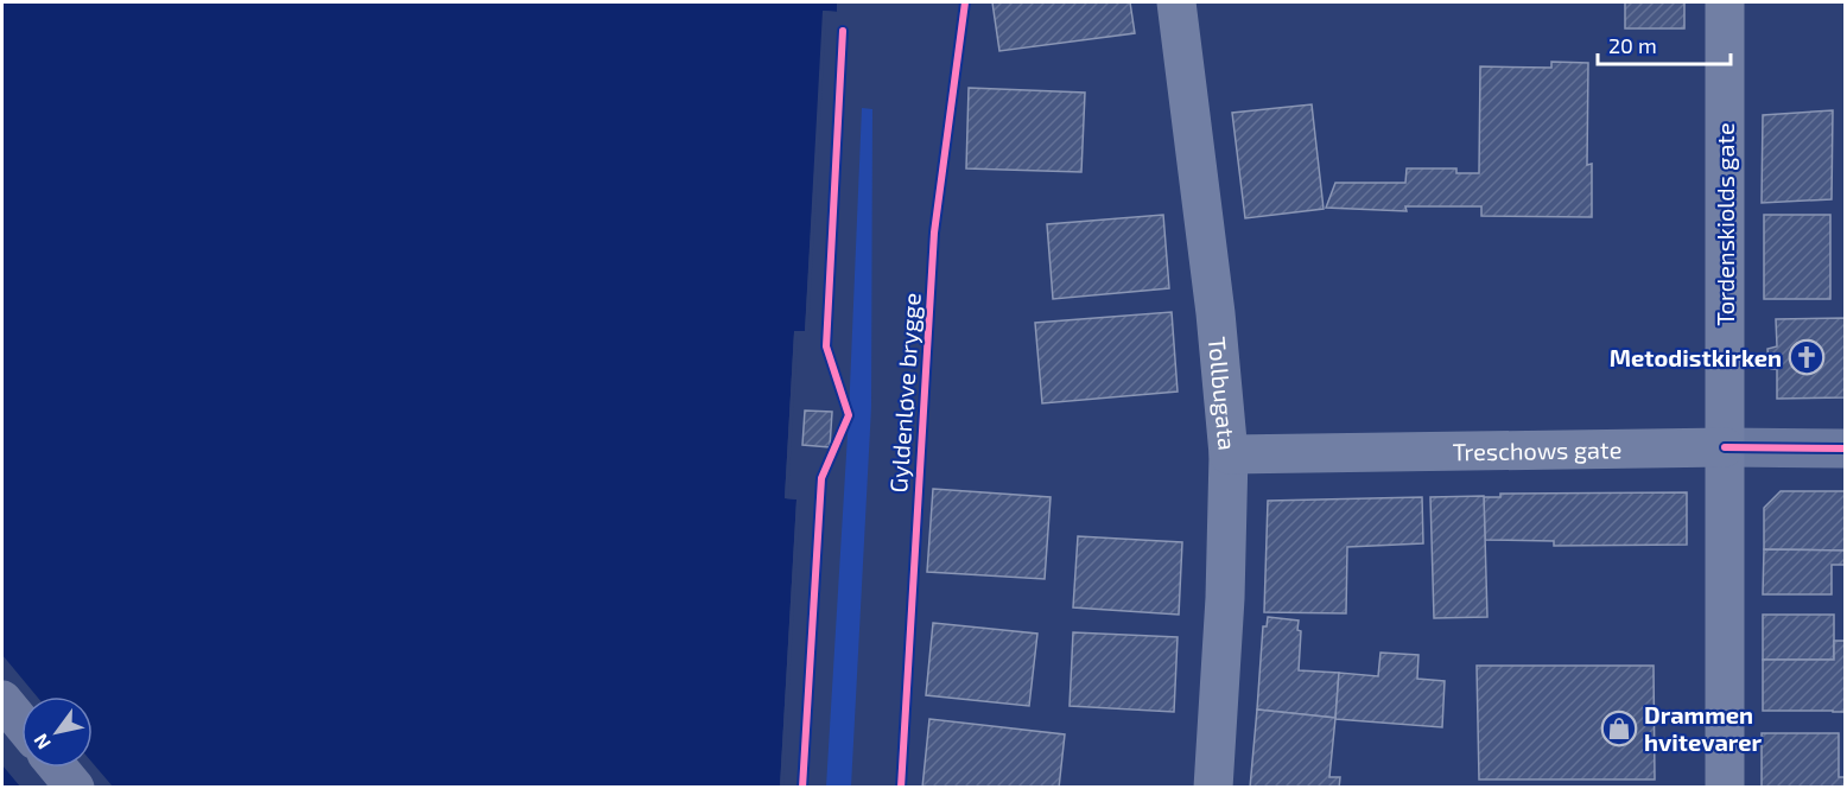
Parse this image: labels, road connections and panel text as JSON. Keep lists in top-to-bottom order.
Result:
{
  "streets": {
    "main road": ["Tordenskiolds gate", "Tollbugata", "Treschows gate"],
    "cycle path": ["Gyldenløve brygge"]
  },
  "crossings": [
    ["Tordenskiolds gate", "Treschows gate"],
    ["Tollbugata", "Treschows gate"]
  ],
  "places": {
    "church": ["Metodistkirken"],
    "shop": ["Drammen hvitevarer"]
  },
  "scale_bar": "20 m",
  "north": "bottom left"
}
